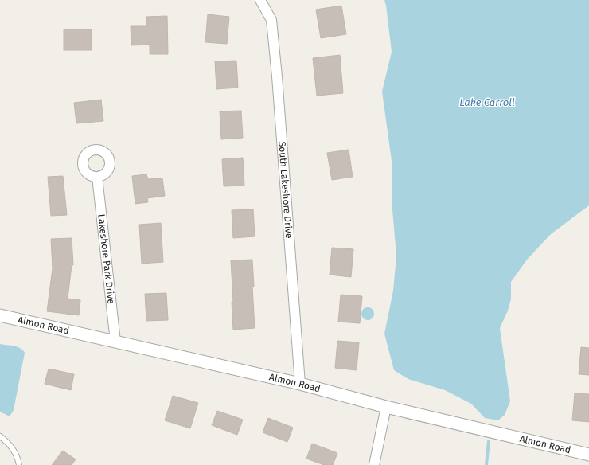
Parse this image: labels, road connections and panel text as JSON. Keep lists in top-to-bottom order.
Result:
{
  "streets": {
    "street": ["South Lakeshore Drive", "Lakeshore Park Drive", "Almon Road"]
  },
  "crossings": [
    ["South Lakeshore Drive", "Almon Road"],
    ["Lakeshore Park Drive", "Almon Road"]
  ],
  "water": ["Lake Carroll"]
}
